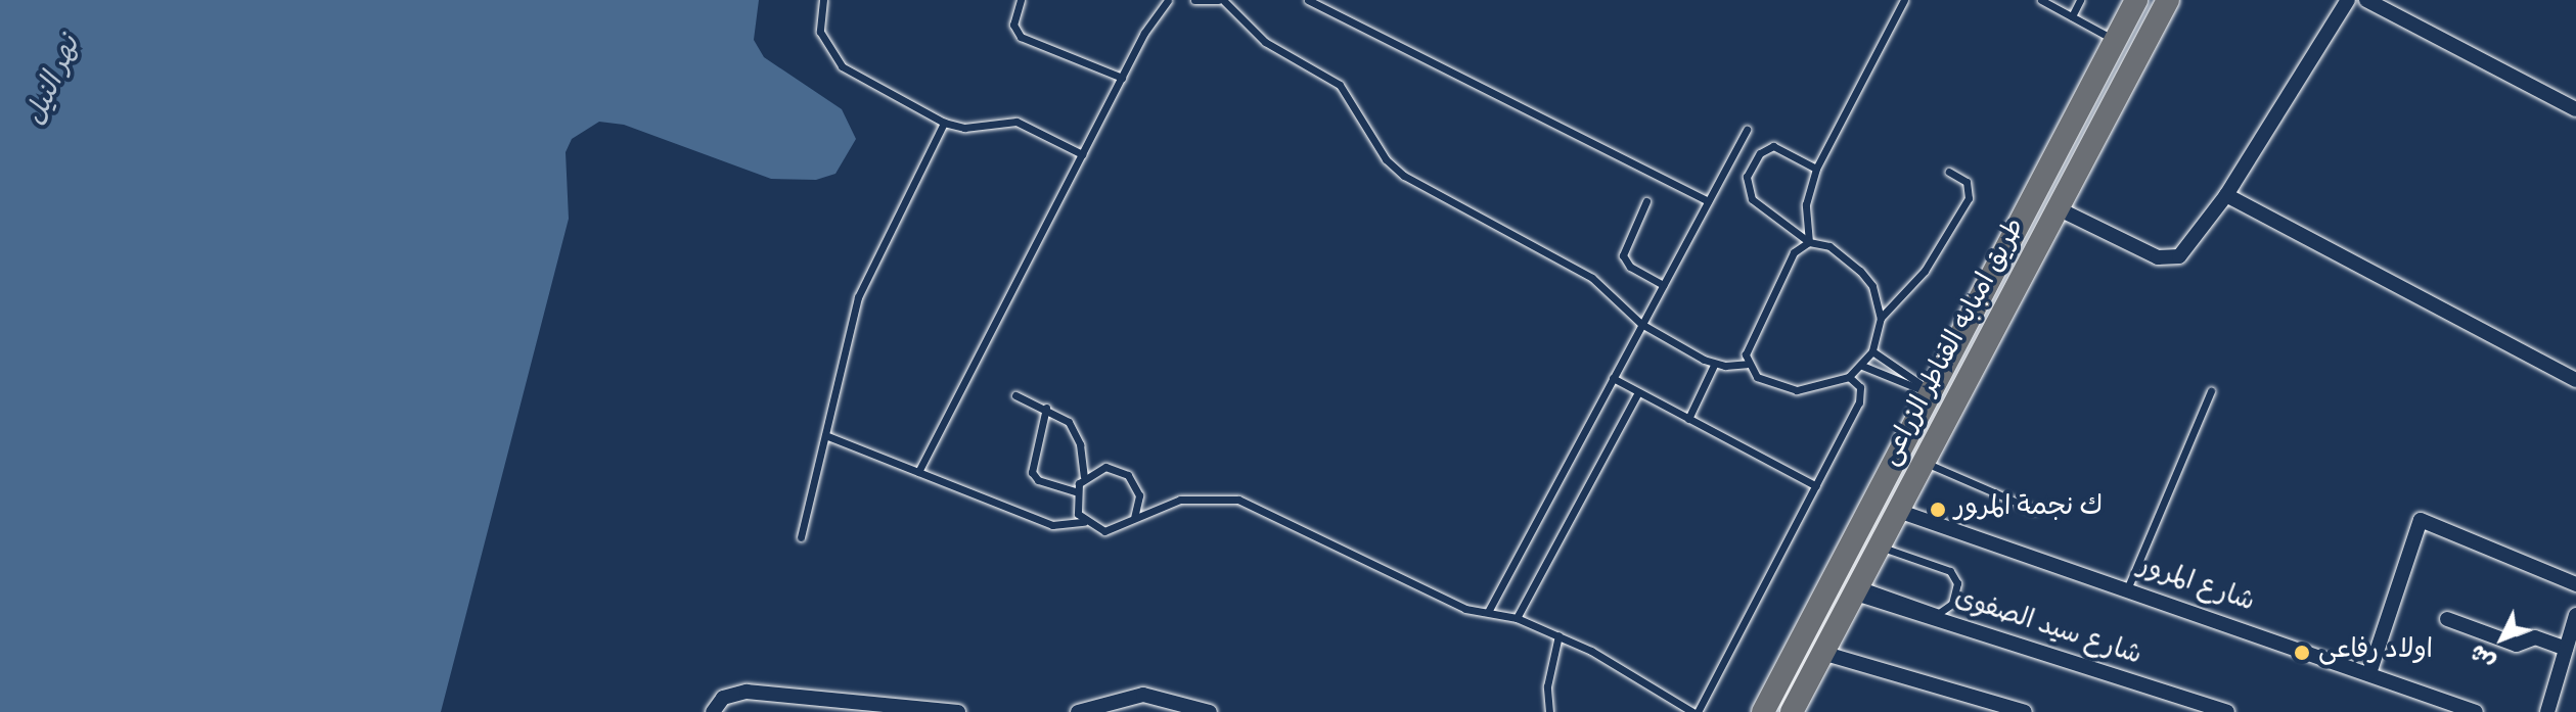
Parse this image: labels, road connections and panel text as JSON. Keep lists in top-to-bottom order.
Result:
{
  "streets": {
    "main road": ["طريق امبابه القناطر الزراعى"],
    "street": ["شارع المرور", "شارع سيد الصفوى"]
  },
  "crossings": [
    ["طريق امبابه القناطر الزراعى", "شارع المرور"],
    ["طريق امبابه القناطر الزراعى", "شارع سيد الصفوى"]
  ],
  "water": ["نهر النيل"],
  "places": ["ك نجمة المرور", "اولاد رفاعى"],
  "north": "bottom left"
}
